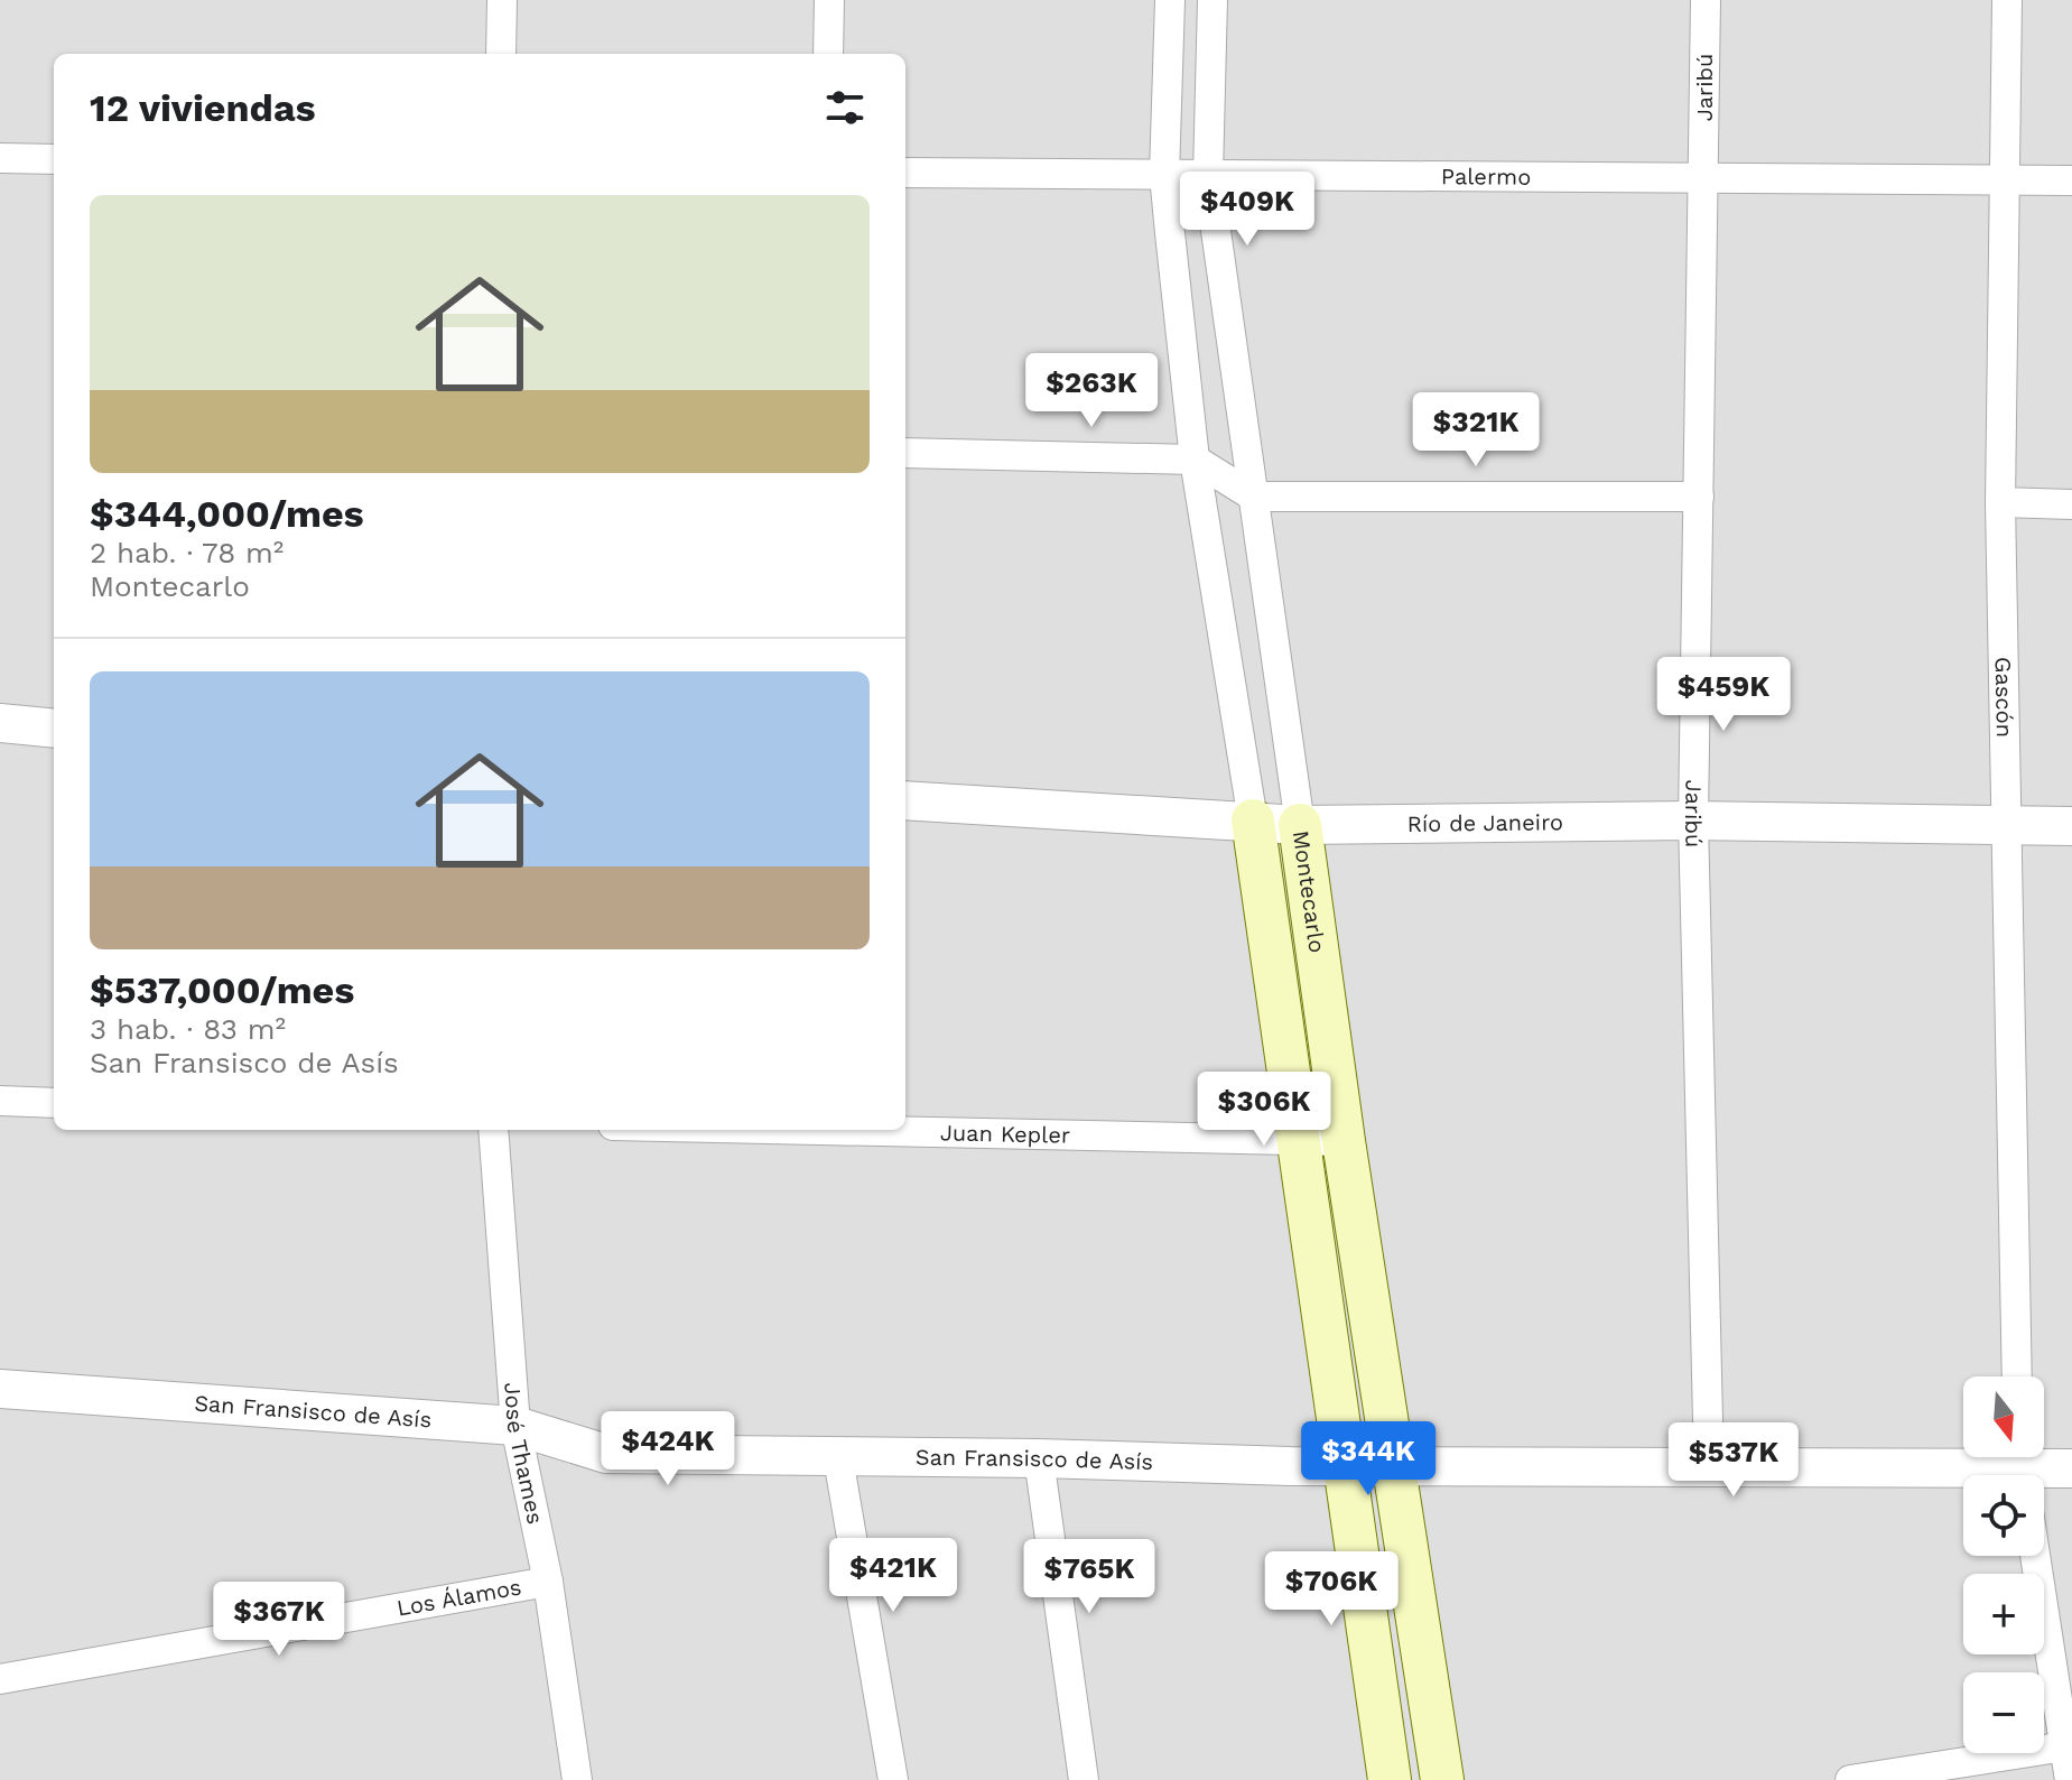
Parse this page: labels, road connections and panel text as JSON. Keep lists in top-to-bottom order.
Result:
{
  "streets": {
    "main road": ["Montecarlo"],
    "street": [
      "Jaribú",
      "Palermo",
      "Gascón",
      "Río de Janeiro",
      "Juan Kepler",
      "San Fransisco de Asís",
      "José Thames",
      "Los Álamos"
    ]
  },
  "crossings": [
    ["Jaribú", "Palermo"],
    ["Jaribú", "Río de Janeiro"],
    ["Jaribú", "San Fransisco de Asís"],
    ["Palermo", "Gascón"],
    ["Palermo", "Montecarlo"],
    ["Gascón", "Río de Janeiro"],
    ["Río de Janeiro", "Montecarlo"],
    ["Montecarlo", "Juan Kepler"],
    ["Montecarlo", "San Fransisco de Asís"],
    ["San Fransisco de Asís", "José Thames"],
    ["José Thames", "Los Álamos"]
  ],
  "north": "bottom",
  "page": {
    "heading": "12 viviendas",
    "list": [
      {
        "name": "$344,000/mes",
        "note": "2 hab. · 78 m² · Montecarlo"
      },
      {
        "name": "$537,000/mes",
        "note": "3 hab. · 83 m² · San Fransisco de Asís"
      }
    ],
    "price": [
      "$409K",
      "$263K",
      "$321K",
      "$459K",
      "$306K",
      "$424K",
      "$344K",
      "$537K",
      "$421K",
      "$765K",
      "$706K",
      "$367K"
    ],
    "map_buttons": ["+", "−"]
  }
}
